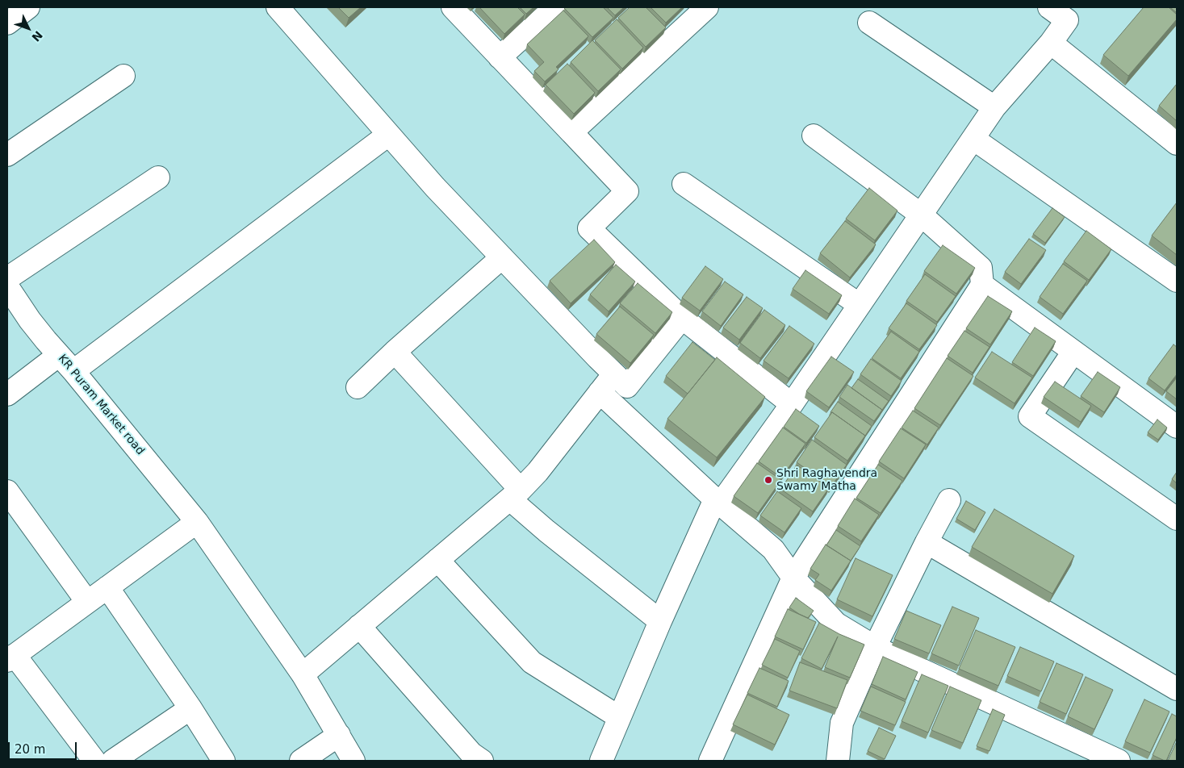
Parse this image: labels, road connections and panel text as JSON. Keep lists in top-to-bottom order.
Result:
{
  "streets": {
    "street": ["KR Puram Market road"]
  },
  "places": ["Shri Raghavendra Swamy Matha"],
  "scale_bar": "20 m",
  "north": "bottom right"
}
